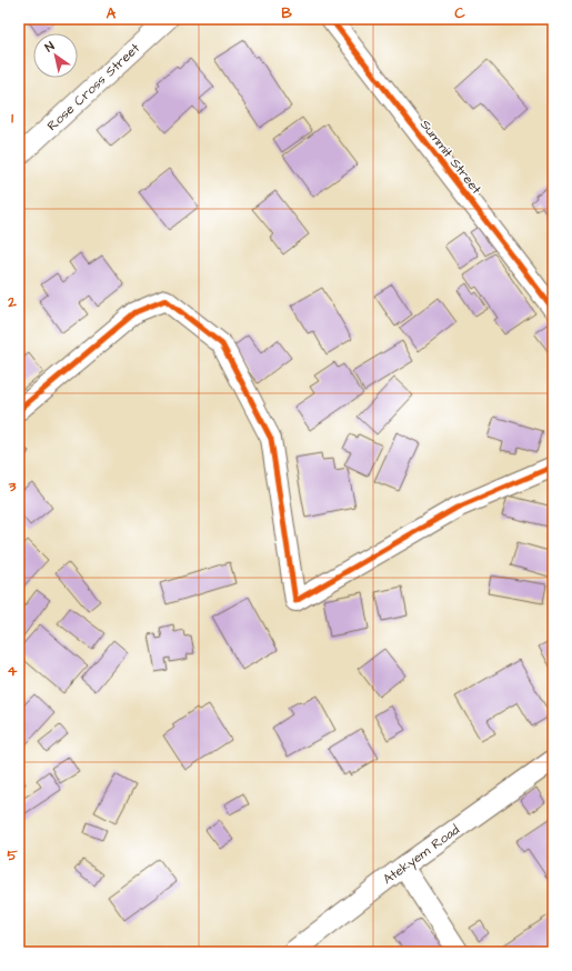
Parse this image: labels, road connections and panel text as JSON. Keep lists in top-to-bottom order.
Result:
{
  "streets": {
    "street": ["Rose Cross Street", "Summit Street", "Atekyem Road"]
  },
  "north": "top left",
  "grid": {
    "columns": ["A", "B", "C"],
    "rows": [
      "1",
      "2",
      "3",
      "4",
      "5"
    ]
  }
}
